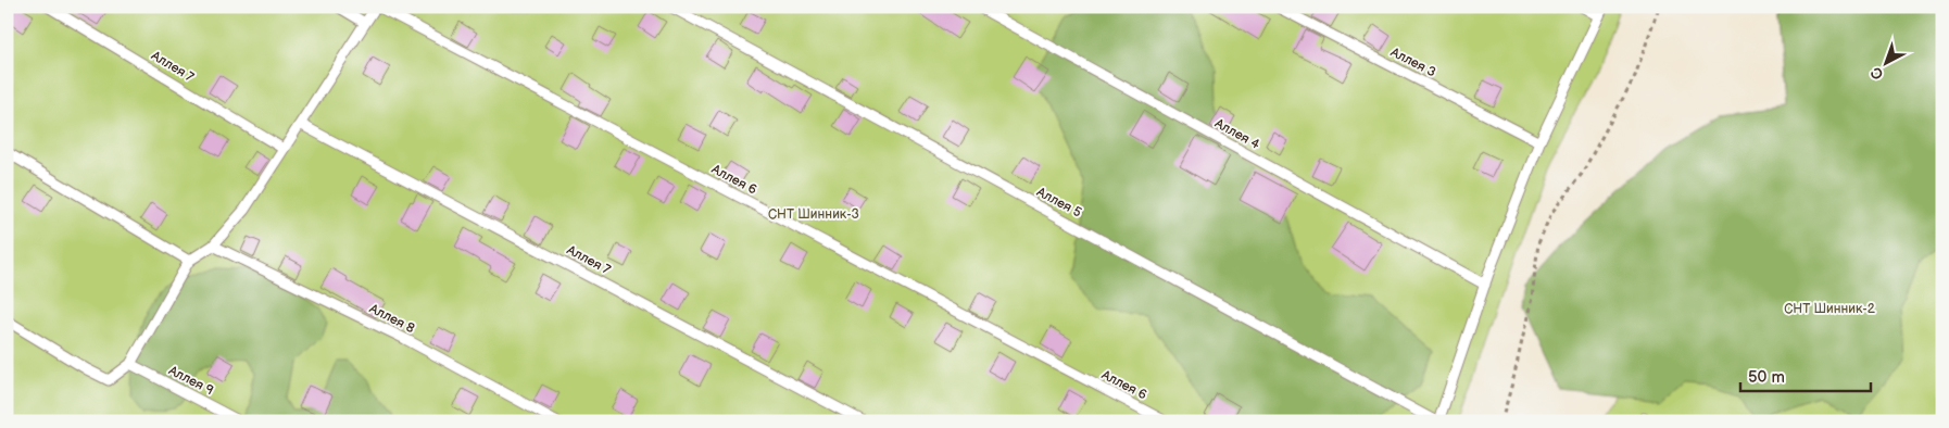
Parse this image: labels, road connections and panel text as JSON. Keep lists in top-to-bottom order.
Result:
{
  "streets": {
    "lane": [
      "Аллея 3",
      "Аллея 7",
      "Аллея 4",
      "Аллея 6",
      "Аллея 5",
      "Аллея 8",
      "Аллея 9"
    ]
  },
  "parks": ["СНТ Шинник-3", "СНТ Шинник-2"],
  "scale_bar": "50 m",
  "north": "bottom left"
}
